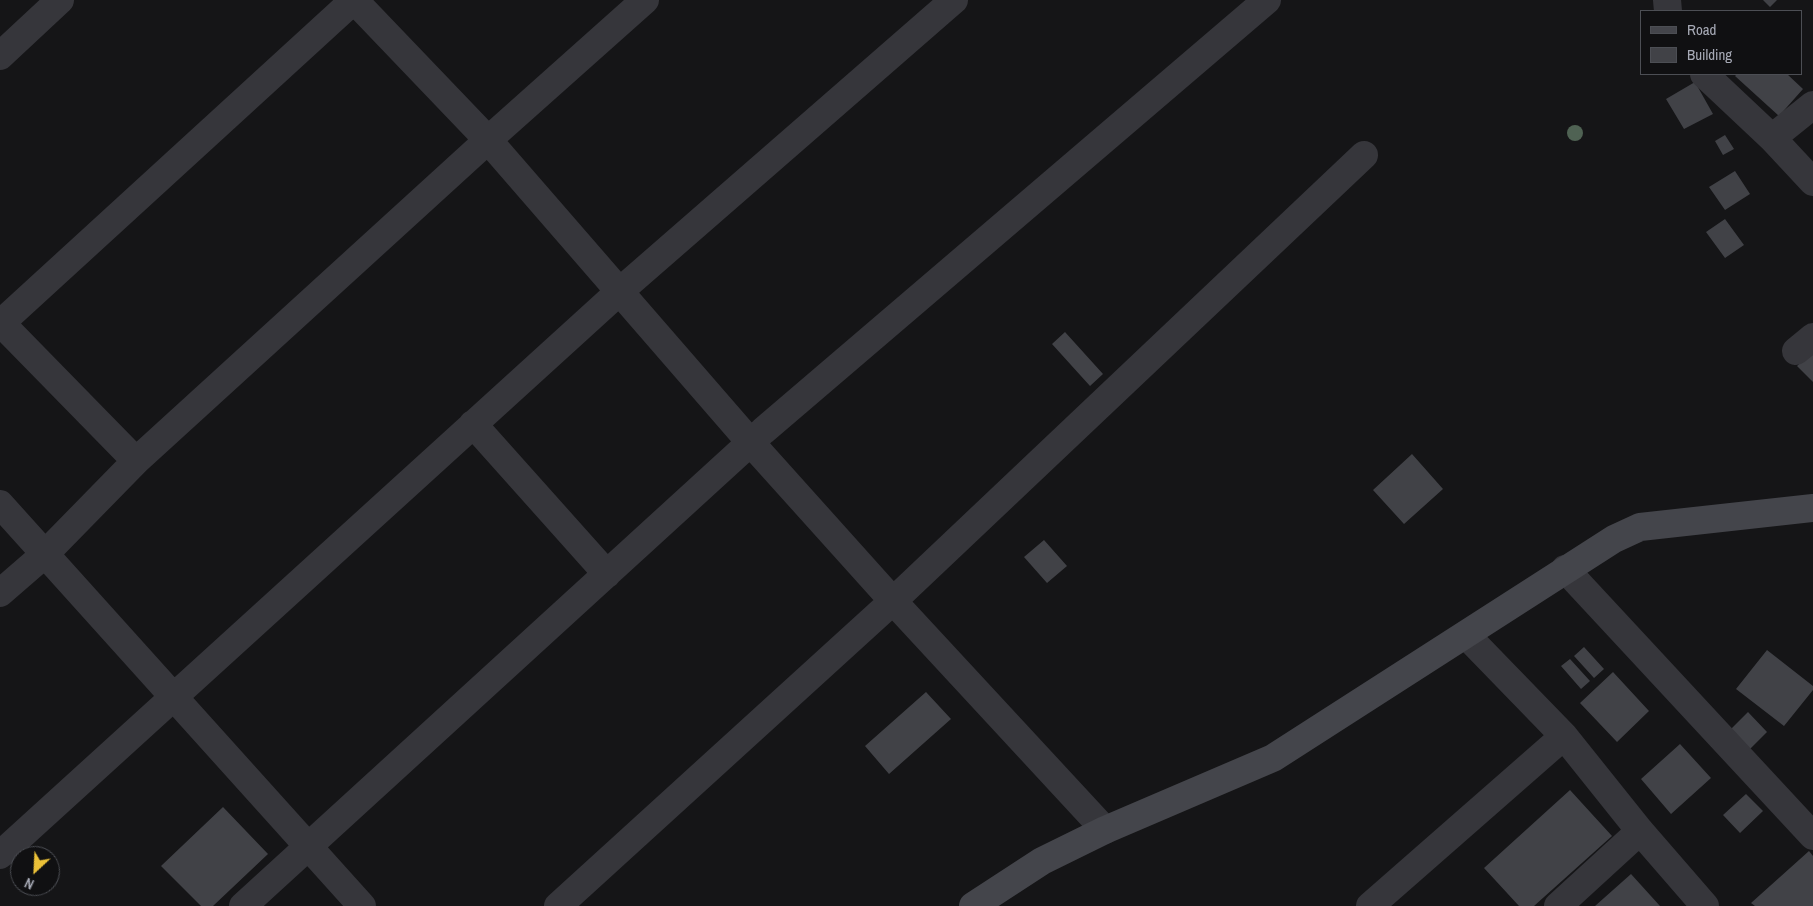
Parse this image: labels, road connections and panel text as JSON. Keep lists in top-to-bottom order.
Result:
{
  "legend": ["Road", "Building"],
  "north": "bottom left"
}
